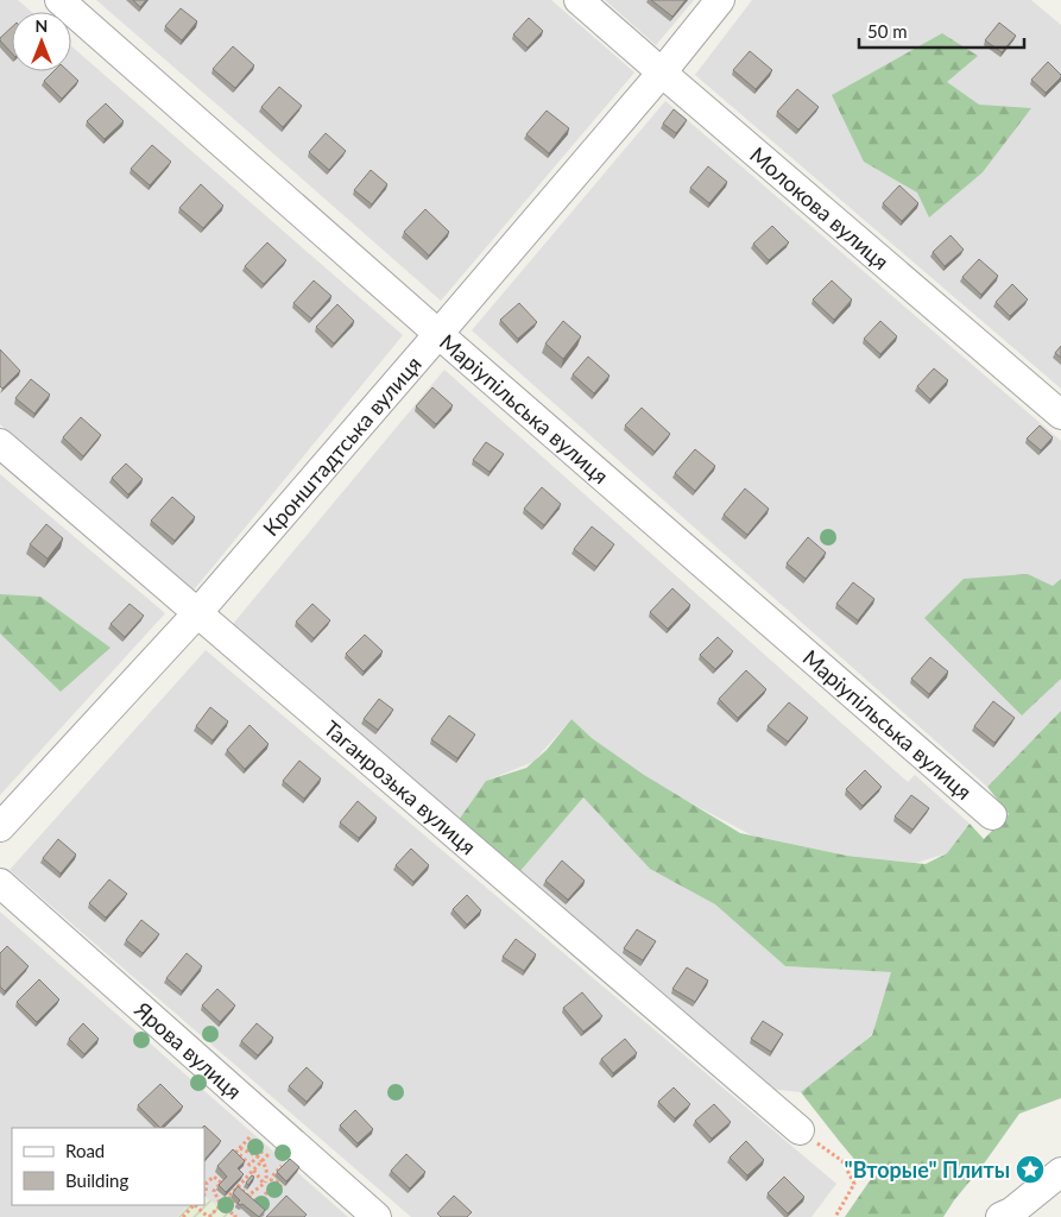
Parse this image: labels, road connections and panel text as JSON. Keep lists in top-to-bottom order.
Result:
{
  "streets": {
    "street": [
      "Молокова вулиця",
      "Маріупільська вулиця",
      "Кронштадтська вулиця",
      "Таганрозька вулиця",
      "Ярова вулиця"
    ]
  },
  "crossings": [
    ["Молокова вулиця", "Кронштадтська вулиця"],
    ["Маріупільська вулиця", "Кронштадтська вулиця"],
    ["Кронштадтська вулиця", "Таганрозька вулиця"]
  ],
  "places": {
    "place": ["\"Вторые\" Плиты"]
  },
  "legend": ["Road", "Building"],
  "scale_bar": "50 m",
  "north": "top"
}
